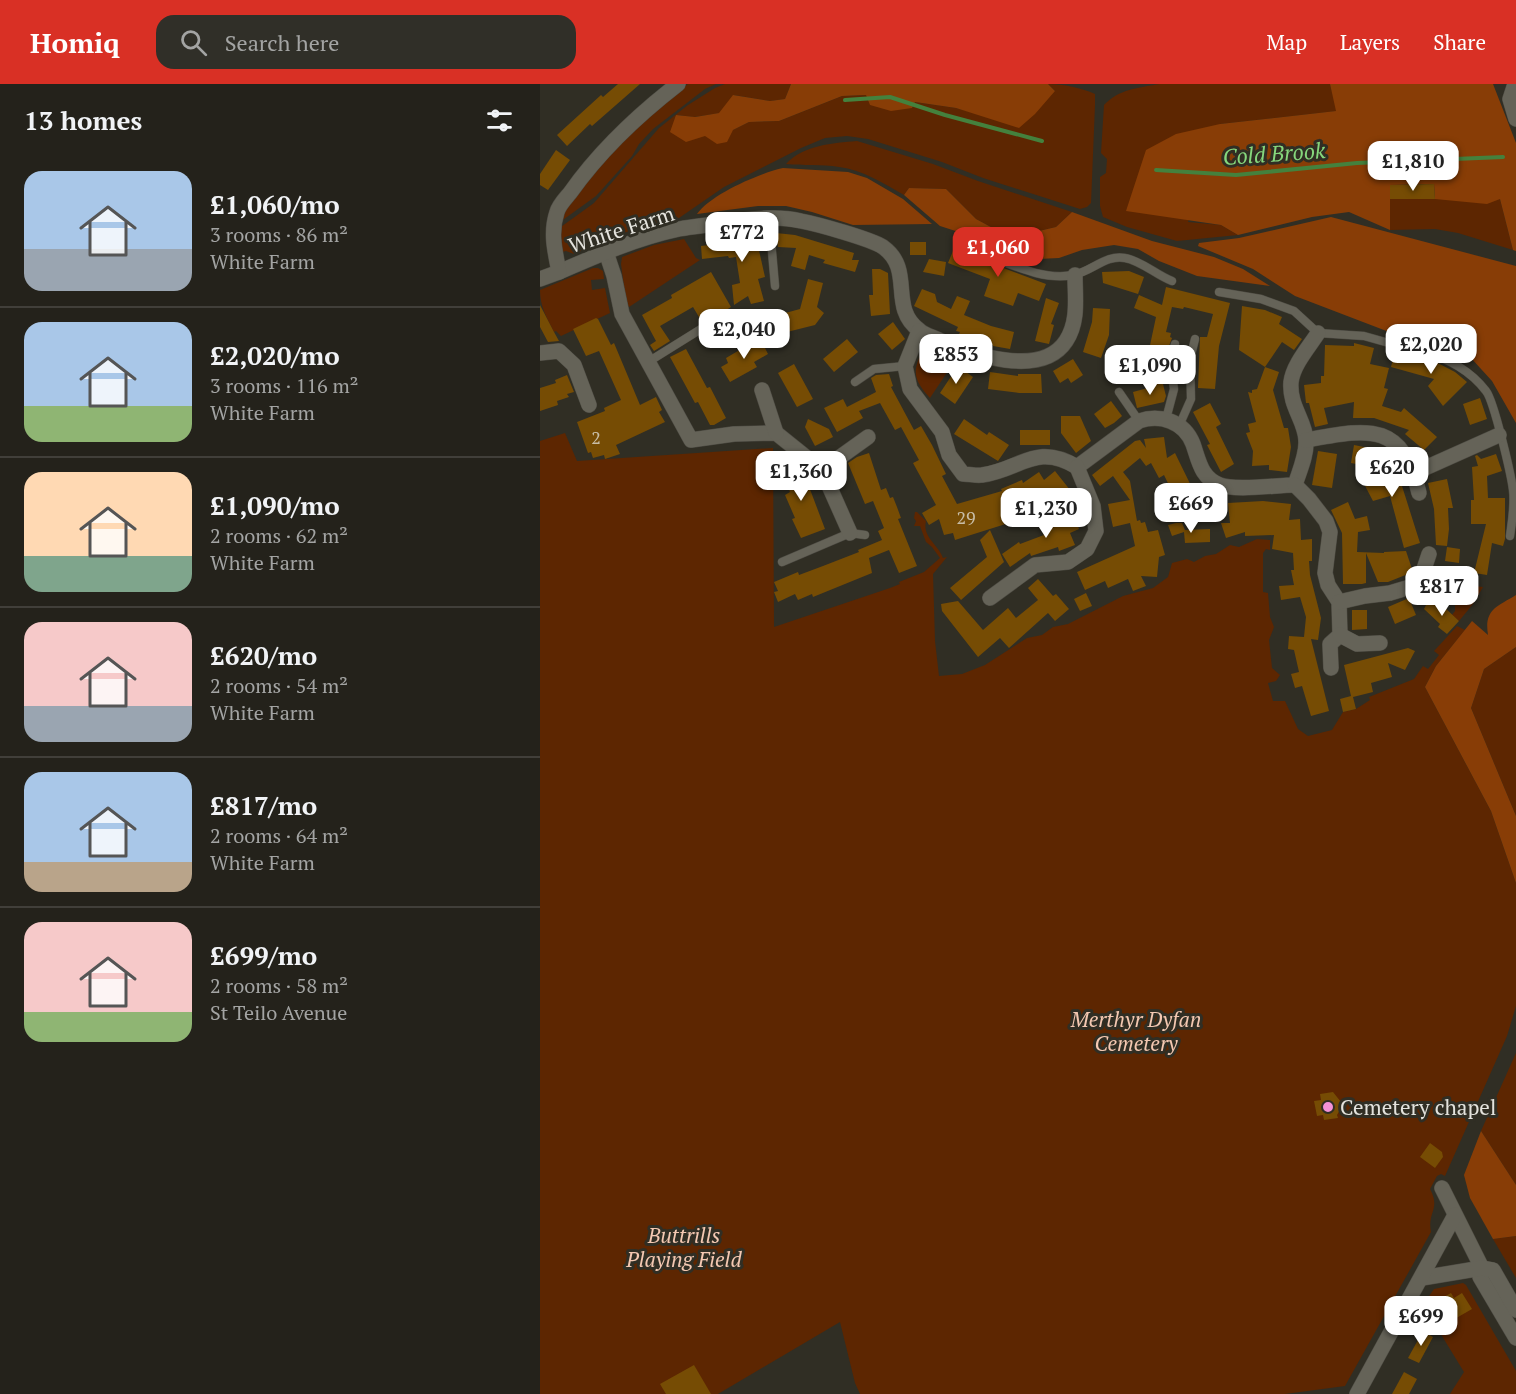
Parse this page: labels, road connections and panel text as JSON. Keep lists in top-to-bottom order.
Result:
{
  "streets": {
    "street": ["White Farm"]
  },
  "water": ["Cold Brook"],
  "parks": ["Merthyr Dyfan Cemetery", "Buttrills Playing Field"],
  "places": ["Cemetery chapel"],
  "house_numbers": ["2", "29"],
  "page": {
    "header": "Homiq",
    "search": "Search here",
    "nav": ["Map", "Layers", "Share"],
    "heading": "13 homes",
    "price": [
      "£1,810",
      "£772",
      "£1,060",
      "£2,040",
      "£2,020",
      "£853",
      "£1,090",
      "£620",
      "£1,360",
      "£669",
      "£1,230",
      "£817",
      "£699"
    ],
    "list": [
      {
        "name": "£1,060/mo",
        "note": "3 rooms · 86 m² · White Farm"
      },
      {
        "name": "£2,020/mo",
        "note": "3 rooms · 116 m² · White Farm"
      },
      {
        "name": "£1,090/mo",
        "note": "2 rooms · 62 m² · White Farm"
      },
      {
        "name": "£620/mo",
        "note": "2 rooms · 54 m² · White Farm"
      },
      {
        "name": "£817/mo",
        "note": "2 rooms · 64 m² · White Farm"
      },
      {
        "name": "£699/mo",
        "note": "2 rooms · 58 m² · St Teilo Avenue"
      }
    ]
  }
}
